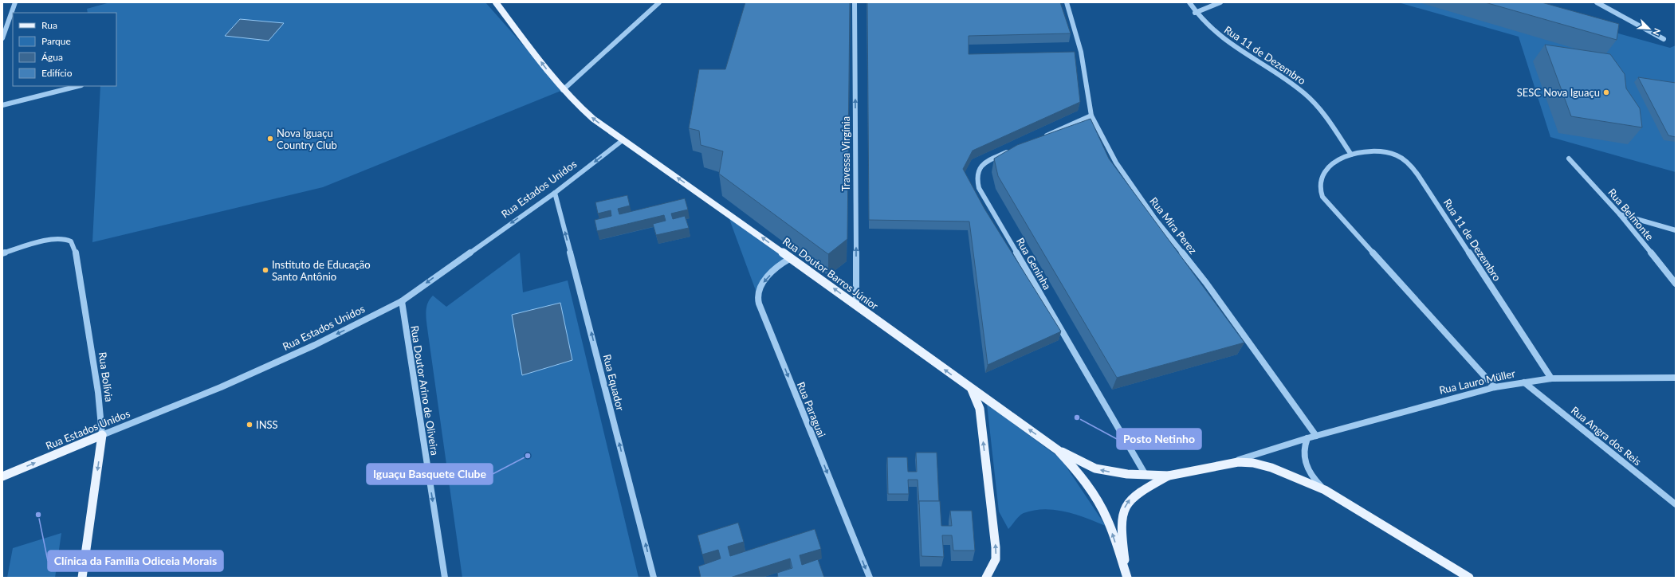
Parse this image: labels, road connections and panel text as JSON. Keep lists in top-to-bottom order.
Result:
{
  "streets": {
    "main road": [
      "Rua Estados Unidos",
      "Rua Doutor Barros Júnior",
      "Rua Bolívia",
      "Rua Lauro Müller"
    ],
    "street": [
      "Rua 11 de Dezembro",
      "Travessa Virgínia",
      "Rua Belmonte",
      "Rua Mira Perez",
      "Rua Geninha",
      "Rua Equador",
      "Rua Doutor Arino de Oliveira",
      "Rua Paraguai",
      "Rua Angra dos Reis"
    ]
  },
  "crossings": [
    ["Rua 11 de Dezembro", "Rua Lauro Müller"],
    ["Travessa Virgínia", "Rua Doutor Barros Júnior"],
    ["Rua Estados Unidos", "Rua Doutor Barros Júnior"],
    ["Rua Estados Unidos", "Rua Bolívia"],
    ["Rua Estados Unidos", "Rua Equador"],
    ["Rua Estados Unidos", "Rua Doutor Arino de Oliveira"],
    ["Rua Mira Perez", "Rua Lauro Müller"],
    ["Rua Geninha", "Rua Lauro Müller"],
    ["Rua Doutor Barros Júnior", "Rua Lauro Müller"],
    ["Rua Doutor Barros Júnior", "Rua Paraguai"],
    ["Rua Lauro Müller", "Rua Angra dos Reis"]
  ],
  "one_way": [
    "Travessa Virgínia",
    "Rua Doutor Barros Júnior",
    "Rua Equador",
    "Rua Doutor Arino de Oliveira",
    "Rua Paraguai"
  ],
  "places": [
    "SESC Nova Iguaçu",
    "Nova Iguaçu Country Club",
    "Instituto de Educação Santo Antônio",
    "Posto Netinho",
    "INSS",
    "Iguaçu Basquete Clube",
    "Clínica da Familia Odiceia Morais"
  ],
  "legend": [
    "Rua",
    "Parque",
    "Água",
    "Edifício"
  ],
  "north": "bottom right"
}
